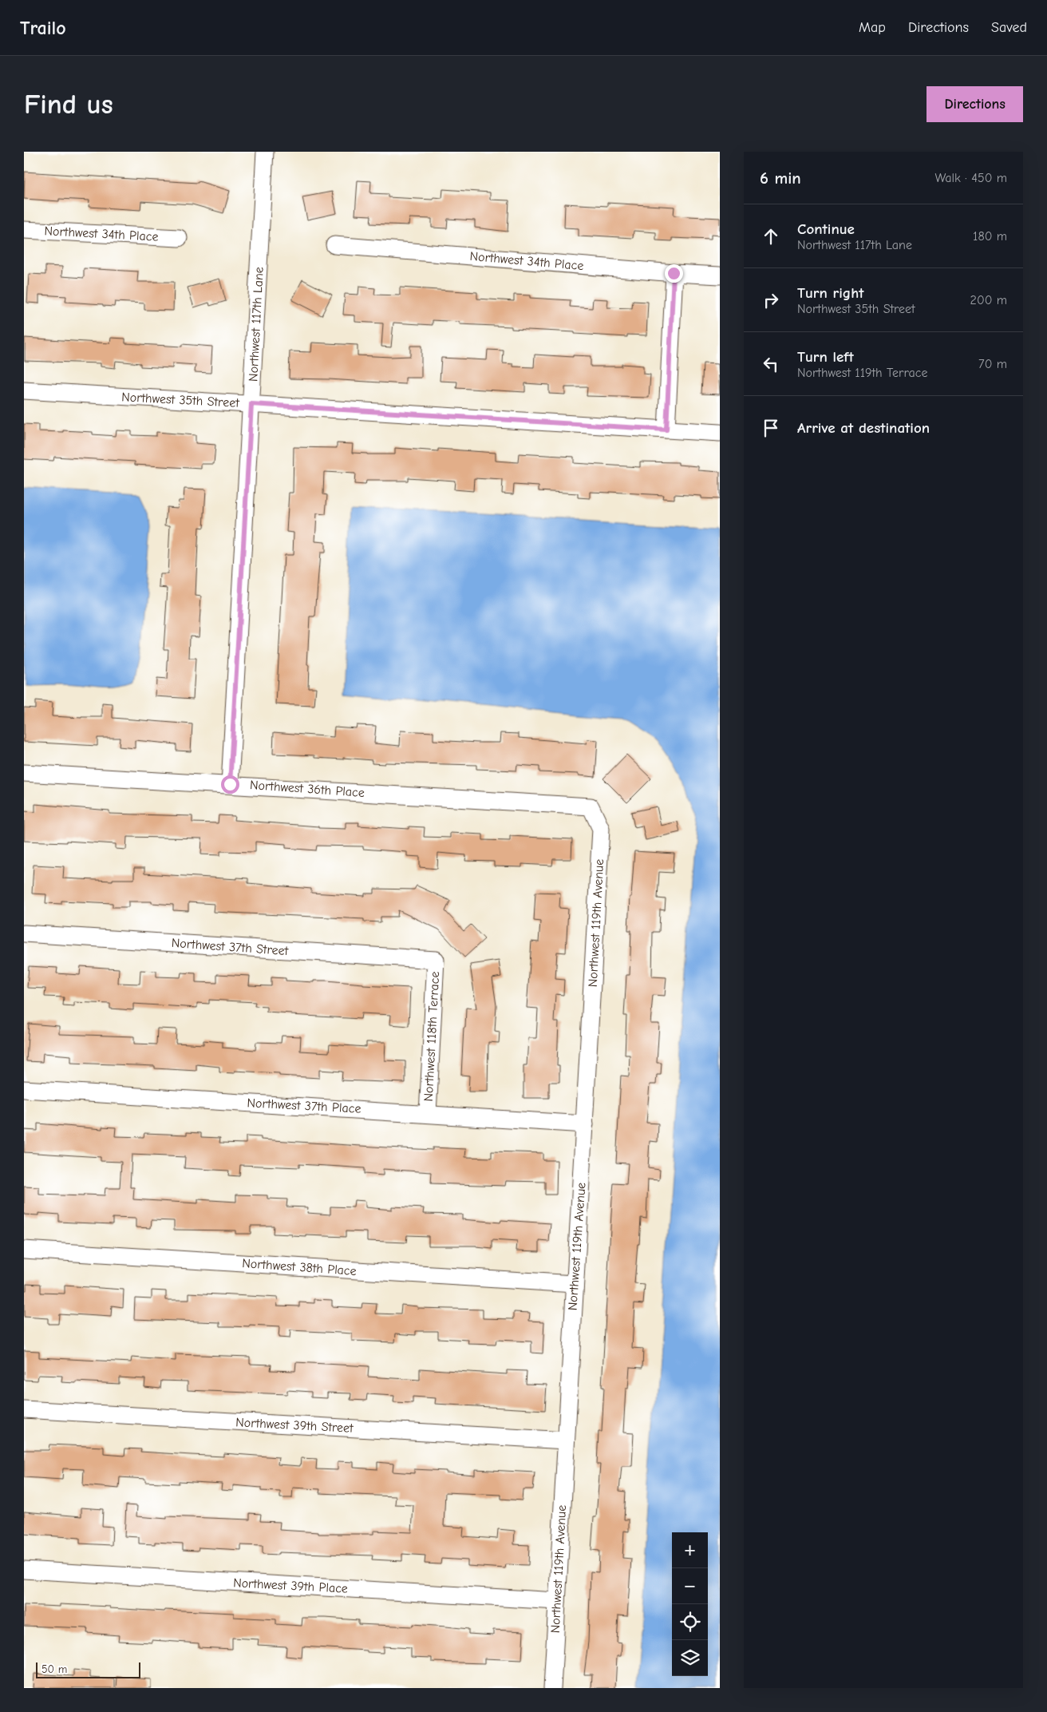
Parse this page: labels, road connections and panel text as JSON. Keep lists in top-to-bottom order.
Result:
{
  "streets": {
    "street": [
      "Northwest 34th Place",
      "Northwest 117th Lane",
      "Northwest 35th Street",
      "Northwest 36th Place",
      "Northwest 119th Avenue",
      "Northwest 37th Street",
      "Northwest 118th Terrace",
      "Northwest 37th Place",
      "Northwest 38th Place",
      "Northwest 39th Street",
      "Northwest 39th Place"
    ]
  },
  "crossings": [
    ["Northwest 117th Lane", "Northwest 35th Street"],
    ["Northwest 117th Lane", "Northwest 36th Place"],
    ["Northwest 36th Place", "Northwest 119th Avenue"],
    ["Northwest 119th Avenue", "Northwest 37th Place"],
    ["Northwest 119th Avenue", "Northwest 38th Place"],
    ["Northwest 119th Avenue", "Northwest 39th Street"],
    ["Northwest 119th Avenue", "Northwest 39th Place"],
    ["Northwest 37th Street", "Northwest 118th Terrace"],
    ["Northwest 118th Terrace", "Northwest 37th Place"]
  ],
  "scale_bar": "50 m",
  "page": {
    "header": "Trailo",
    "nav": ["Map", "Directions", "Saved"],
    "buttons": "Directions",
    "title": "Find us",
    "heading": ["6 min", "Walk · 450 m"],
    "list": [
      ["Continue", "Northwest 117th Lane", "180 m"],
      ["Turn right", "Northwest 35th Street", "200 m"],
      ["Turn left", "Northwest 119th Terrace", "70 m"],
      "Arrive at destination"
    ],
    "map_buttons": ["+", "−"],
    "scale": "50 m"
  }
}
